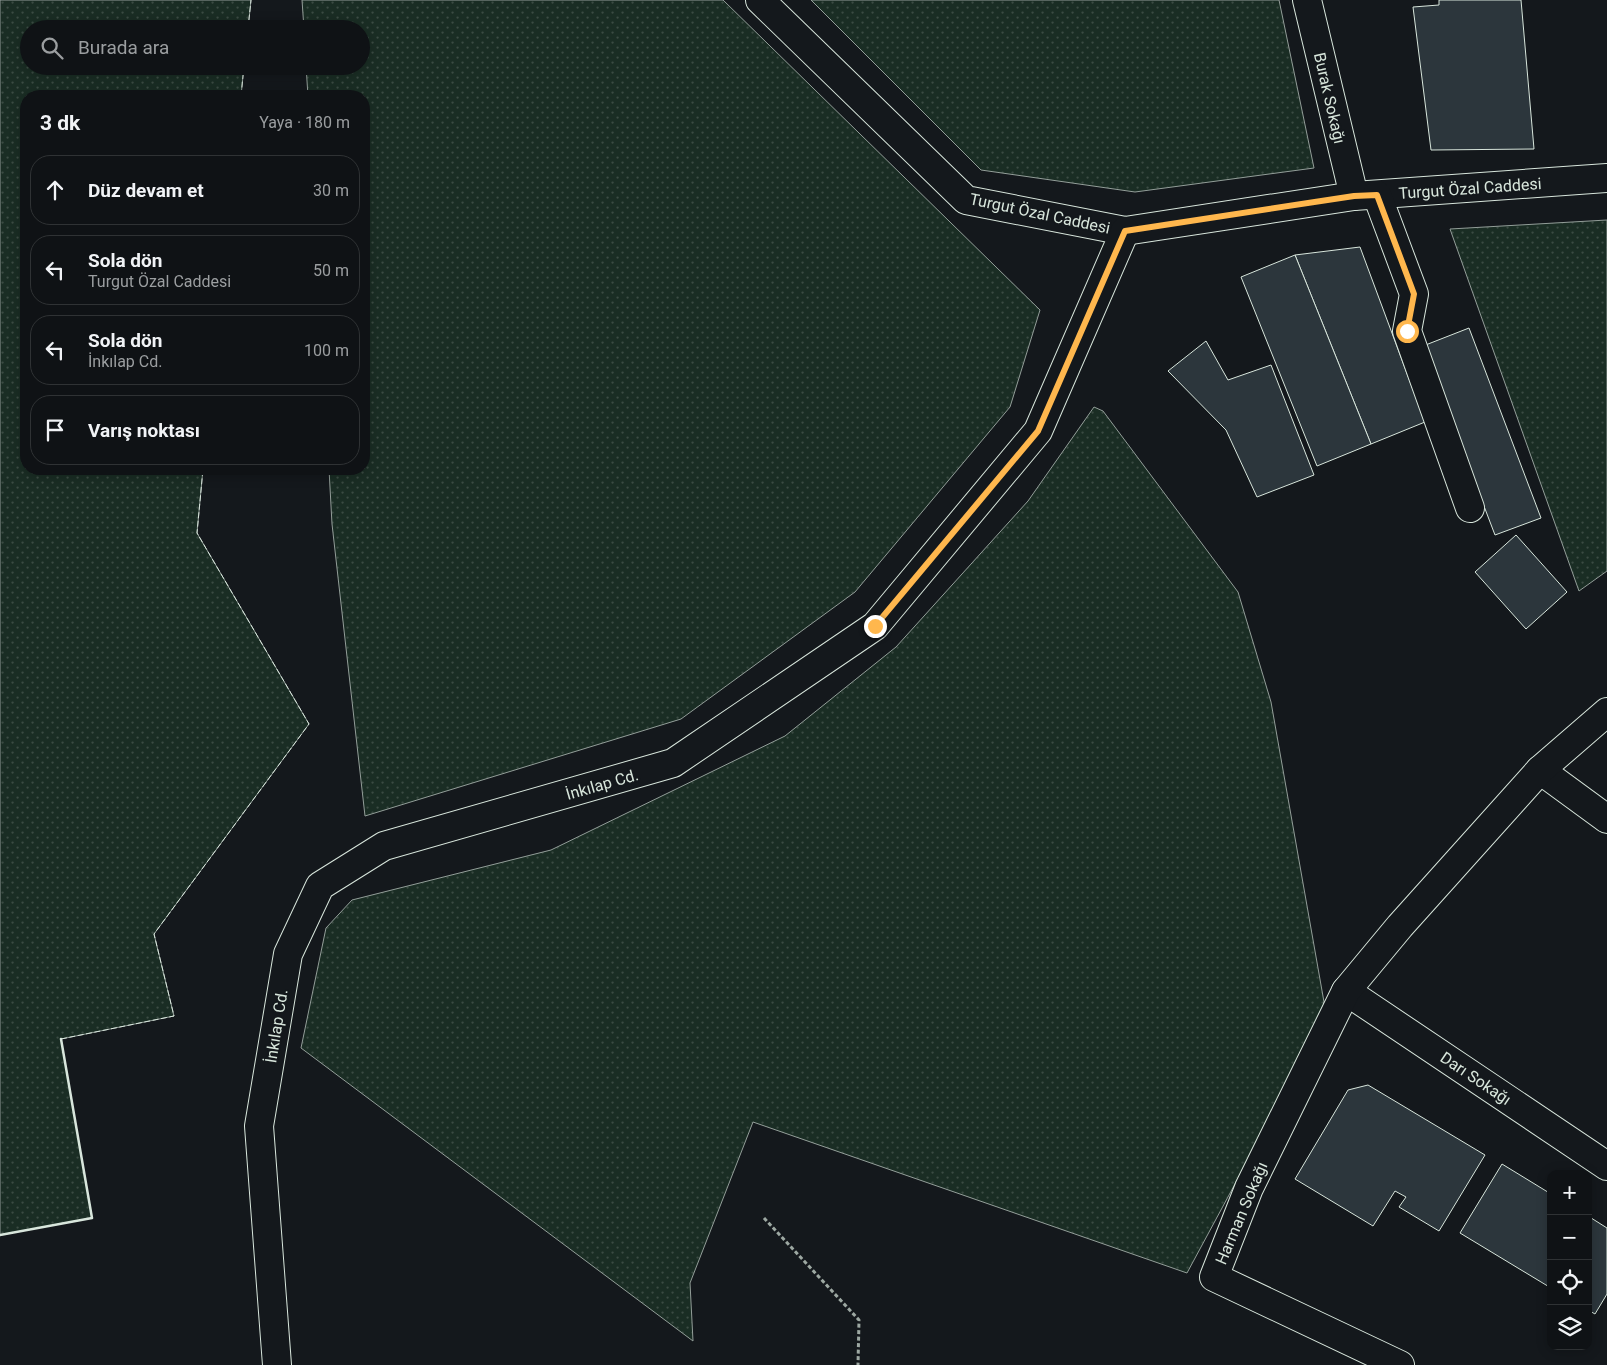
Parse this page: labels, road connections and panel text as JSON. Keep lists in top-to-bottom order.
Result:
{
  "streets": {
    "street": [
      "Burak Sokağı",
      "Turgut Özal Caddesi",
      "İnkılap Cd.",
      "Darı Sokağı",
      "Harman Sokağı"
    ]
  },
  "crossings": [
    ["Burak Sokağı", "Turgut Özal Caddesi"],
    ["Turgut Özal Caddesi", "İnkılap Cd."],
    ["Darı Sokağı", "Harman Sokağı"]
  ],
  "page": {
    "search": "Burada ara",
    "heading": ["3 dk", "Yaya · 180 m"],
    "list": [
      ["Düz devam et", "30 m"],
      ["Sola dön", "Turgut Özal Caddesi", "50 m"],
      ["Sola dön", "İnkılap Cd.", "100 m"],
      "Varış noktası"
    ],
    "map_buttons": ["+", "−"]
  }
}
